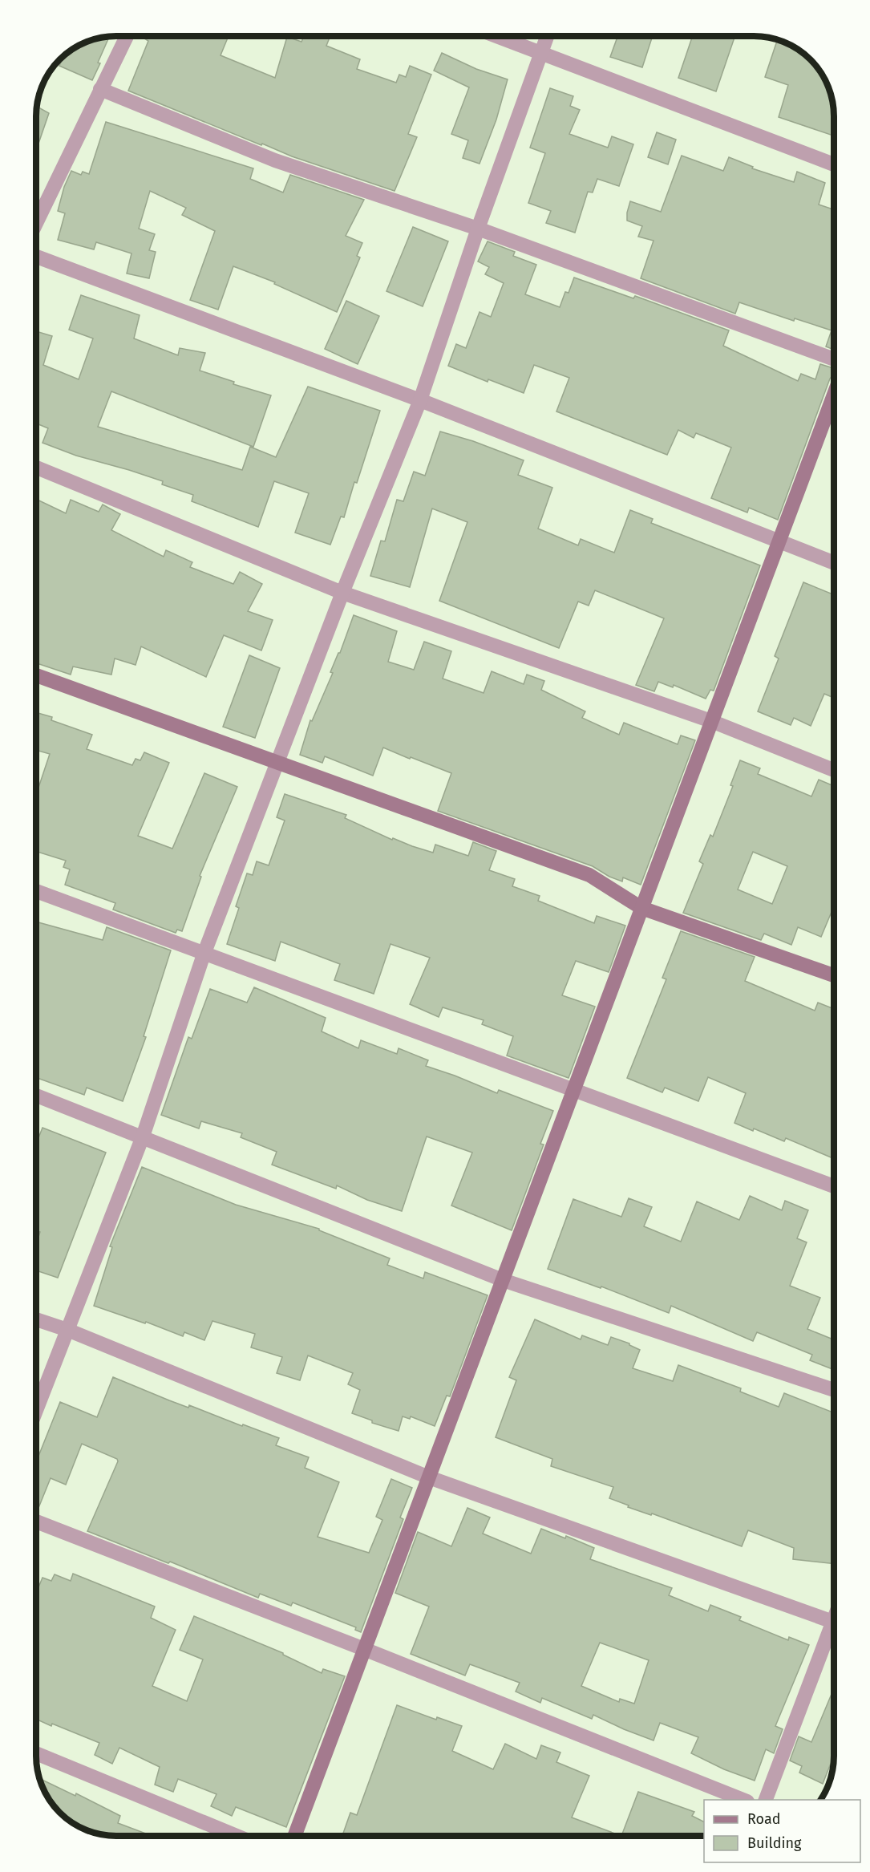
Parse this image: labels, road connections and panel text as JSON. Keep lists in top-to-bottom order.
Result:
{
  "legend": ["Road", "Building"]
}
